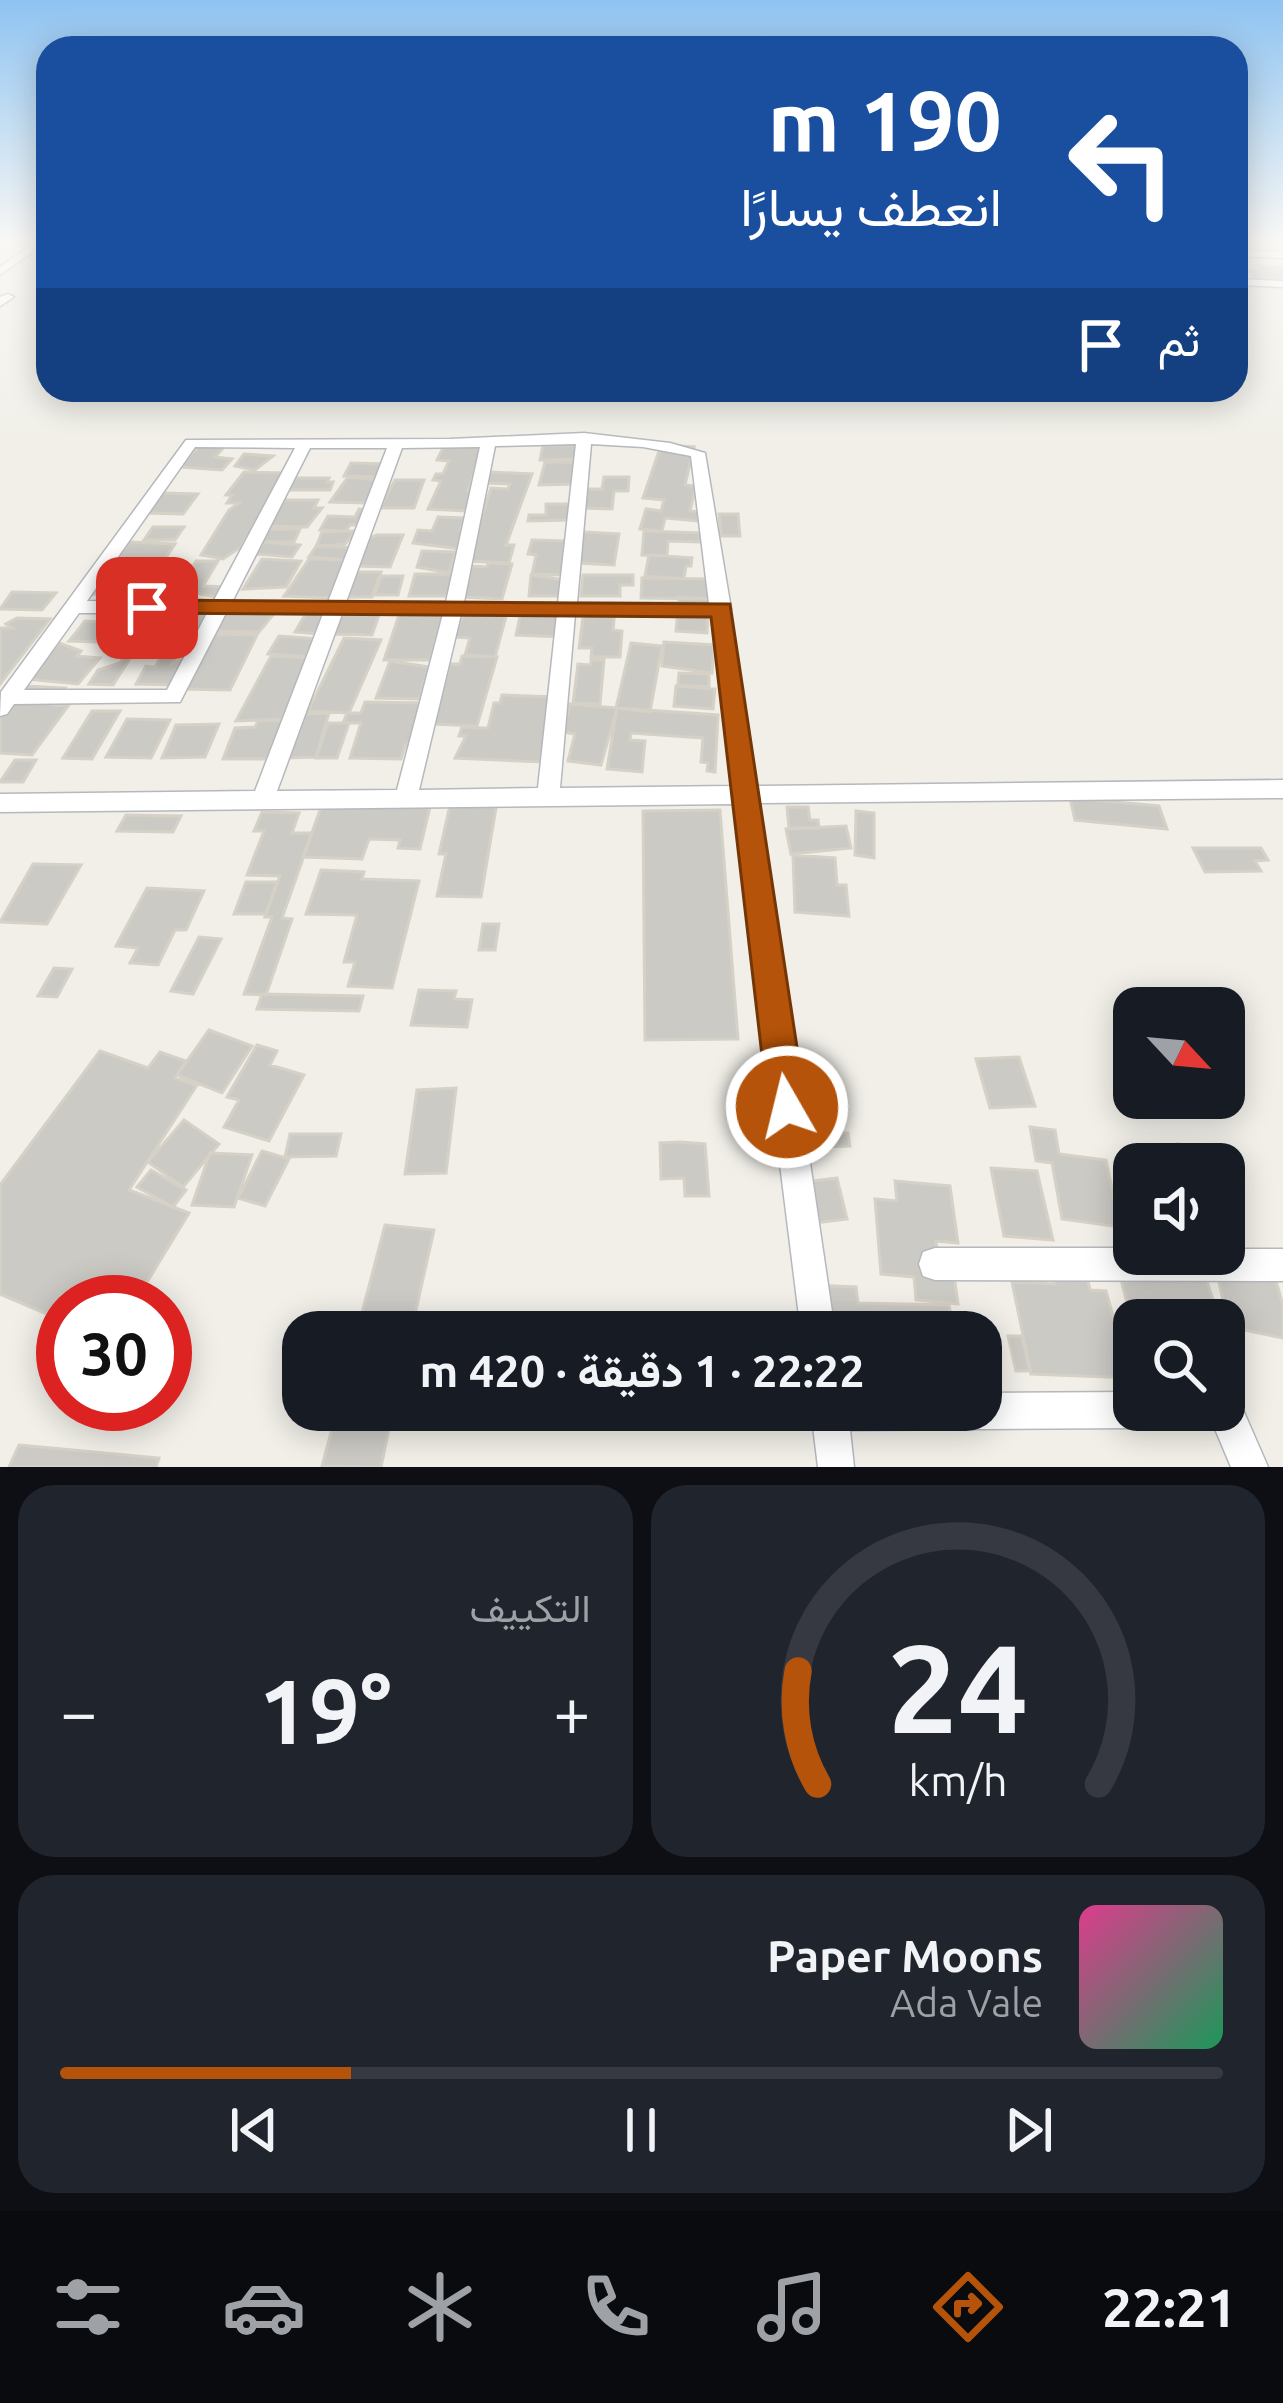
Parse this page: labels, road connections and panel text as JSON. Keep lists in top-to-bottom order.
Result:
{
  "north": "bottom right",
  "page": {
    "turn": ["190 m", "انعطف يسارًا"],
    "then": "ثم",
    "limit": "30",
    "trip": "22:22 · 1 دقيقة · 420 m",
    "tile": "التكييف",
    "heat": ["−", "19°", "+"],
    "song": ["Paper Moons", "Ada Vale"],
    "tabs": "22:21",
    "gauge": ["24", "km/h"]
  }
}
